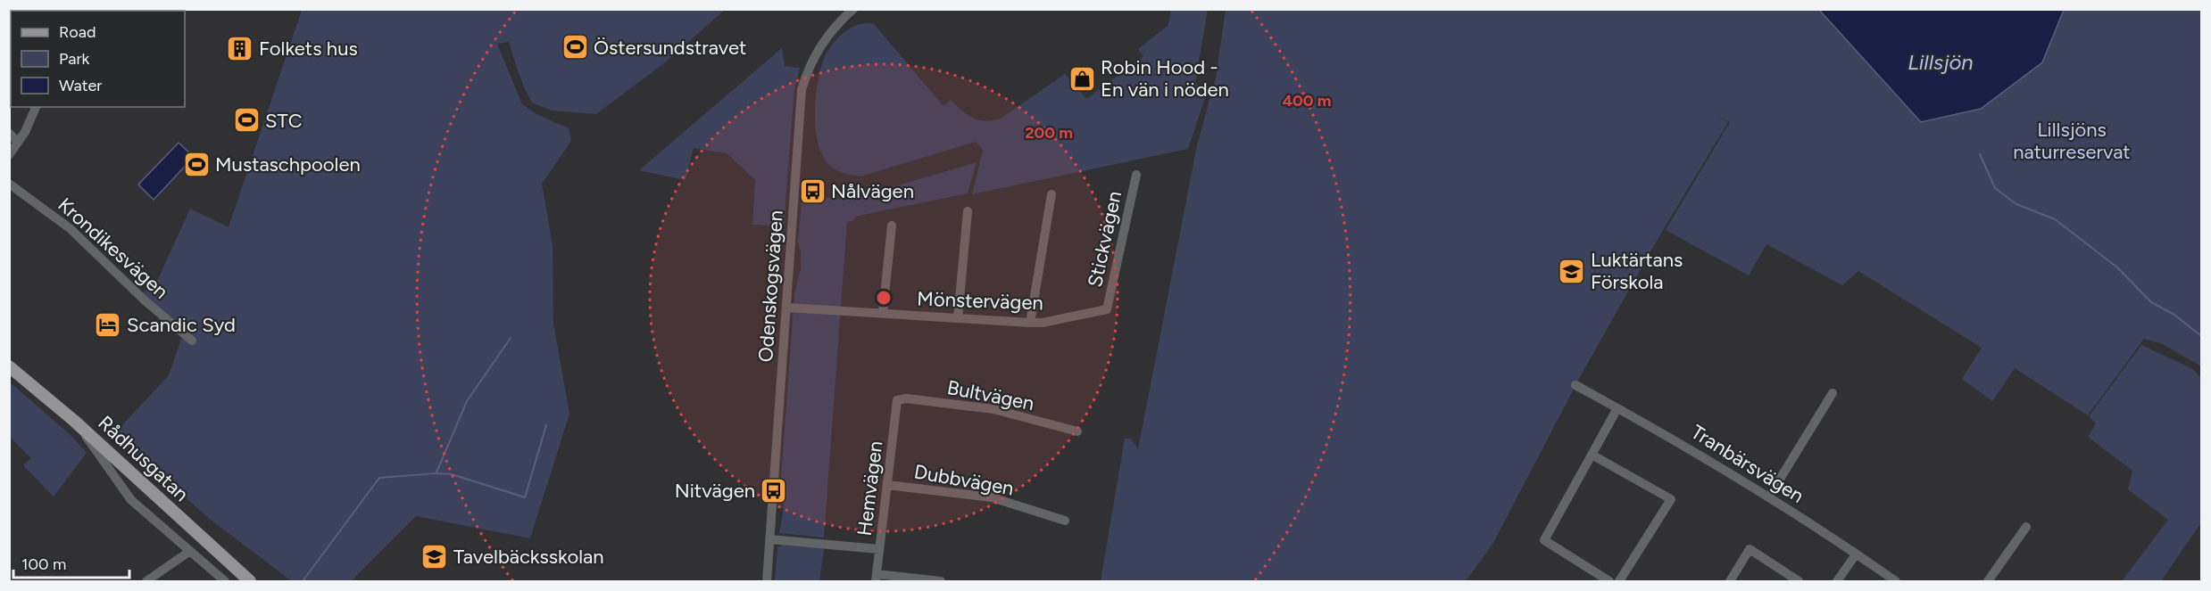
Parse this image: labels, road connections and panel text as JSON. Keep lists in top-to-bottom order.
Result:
{
  "streets": {
    "main road": ["Rådhusgatan"],
    "street": [
      "Stickvägen",
      "Krondikesvägen",
      "Odenskogsvägen",
      "Mönstervägen",
      "Bultvägen",
      "Tranbärsvägen",
      "Dubbvägen",
      "Hemvägen"
    ]
  },
  "crossings": [
    ["Stickvägen", "Mönstervägen"],
    ["Odenskogsvägen", "Mönstervägen"],
    ["Bultvägen", "Hemvägen"],
    ["Dubbvägen", "Hemvägen"]
  ],
  "water": ["Lillsjön"],
  "parks": ["Lillsjöns naturreservat"],
  "places": {
    "sports": ["Östersundstravet", "STC", "Mustaschpoolen"],
    "building": ["Folkets hus"],
    "shop": ["Robin Hood - En vän i nöden"],
    "bus stop": ["Nålvägen", "Nitvägen"],
    "school or university": ["Luktärtans Förskola", "Tavelbäcksskolan"],
    "hotel": ["Scandic Syd"]
  },
  "legend": ["Road", "Park", "Water"],
  "scale_bar": "100 m",
  "rings": ["400 m", "200 m"]
}
